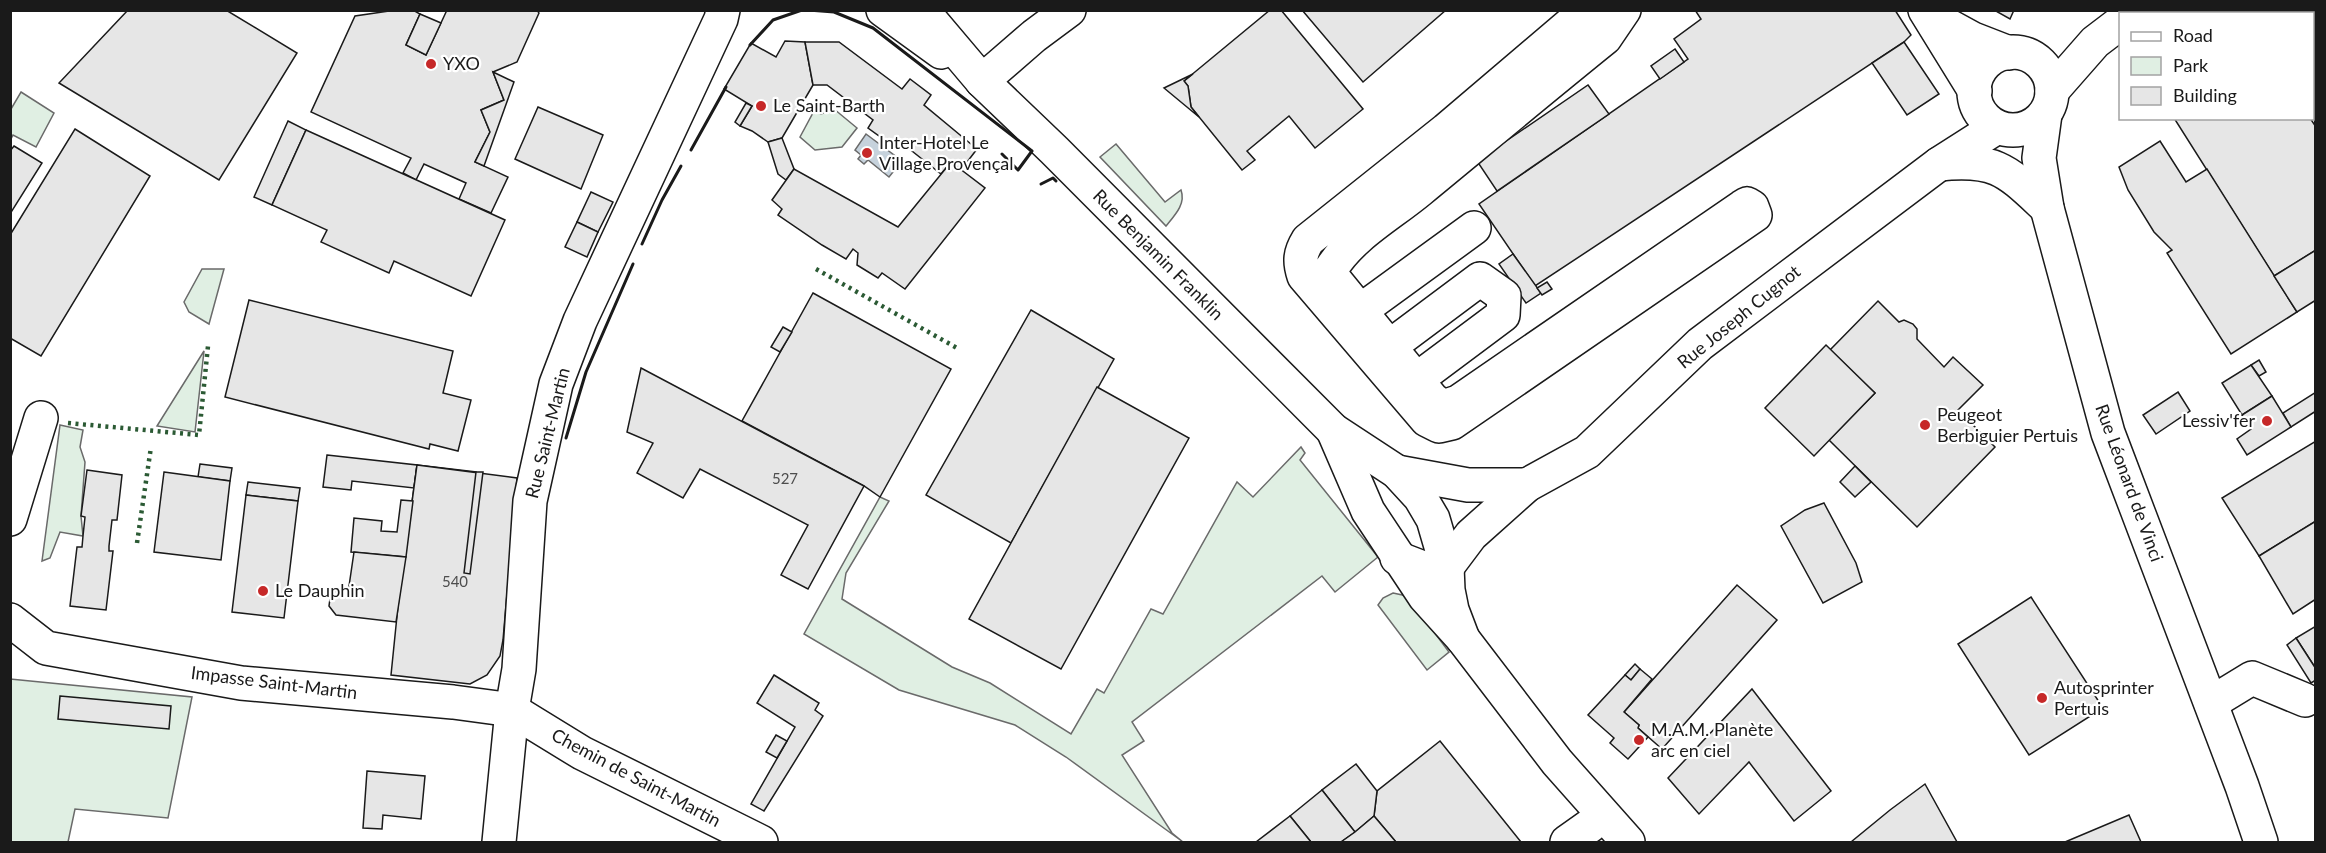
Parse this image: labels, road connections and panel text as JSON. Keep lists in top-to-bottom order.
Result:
{
  "streets": {
    "street": [
      "Rue Benjamin Franklin",
      "Rue Joseph Cugnot",
      "Rue Saint-Martin",
      "Rue Léonard de Vinci",
      "Impasse Saint-Martin",
      "Chemin de Saint-Martin"
    ]
  },
  "crossings": [
    ["Rue Joseph Cugnot", "Rue Léonard de Vinci"],
    ["Rue Saint-Martin", "Impasse Saint-Martin"],
    ["Rue Saint-Martin", "Chemin de Saint-Martin"],
    ["Impasse Saint-Martin", "Chemin de Saint-Martin"]
  ],
  "places": [
    "YXO",
    "Le Saint-Barth",
    "Inter-Hotel Le Village Provençal",
    "Lessiv'fer",
    "Peugeot Berbiguier Pertuis",
    "Le Dauphin",
    "Autosprinter Pertuis",
    "M.A.M. Planète arc en ciel"
  ],
  "house_numbers": ["527", "540"],
  "legend": ["Road", "Park", "Building"]
}
